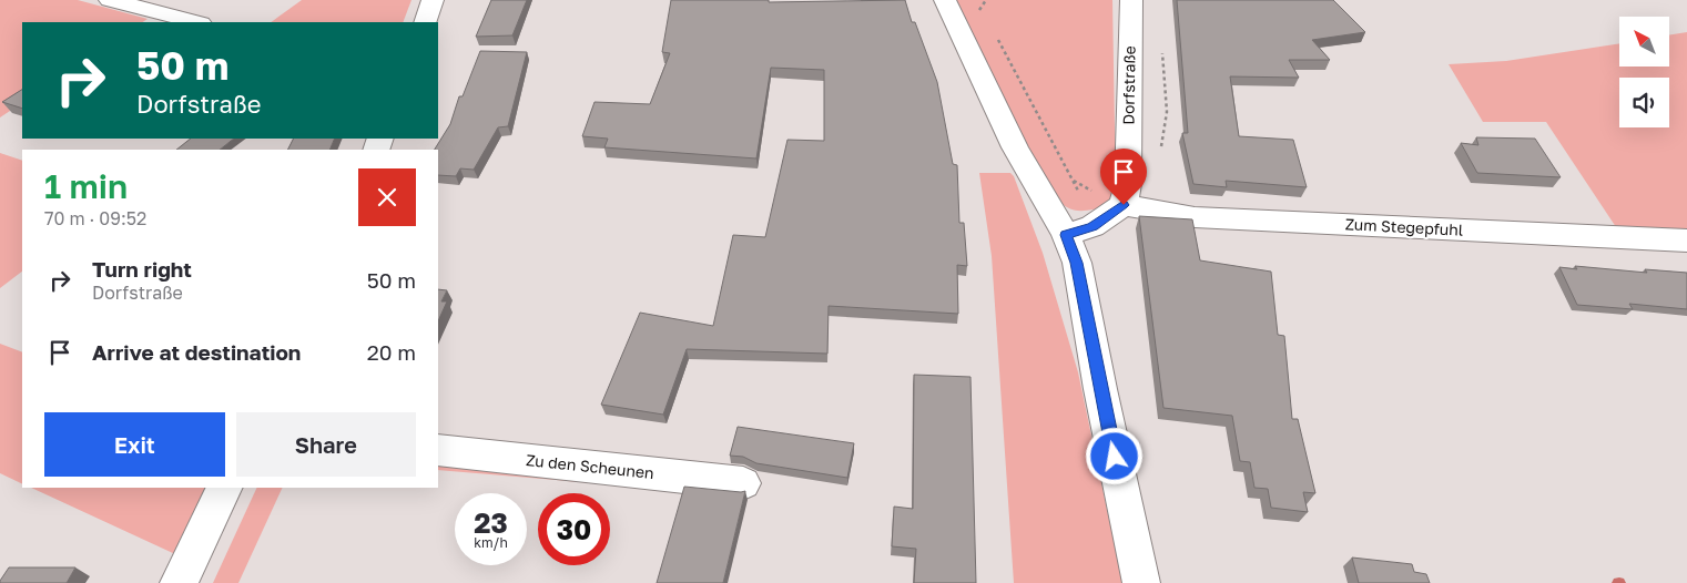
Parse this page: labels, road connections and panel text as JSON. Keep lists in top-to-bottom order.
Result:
{
  "streets": {
    "street": ["Dorfstraße", "Zum Stegepfuhl", "Zu den Scheunen"]
  },
  "crossings": [
    ["Dorfstraße", "Zum Stegepfuhl"]
  ],
  "north": "top left",
  "page": {
    "turn": ["50 m", "Dorfstraße"],
    "heading": ["1 min", "70 m · 09:52"],
    "list": [
      {
        "name": "Turn right",
        "note": "Dorfstraße",
        "value": "50 m"
      },
      {
        "name": "Arrive at destination",
        "value": "20 m"
      }
    ],
    "buttons": ["Exit", "Share"],
    "speed": "23 km/h",
    "limit": "30"
  }
}
